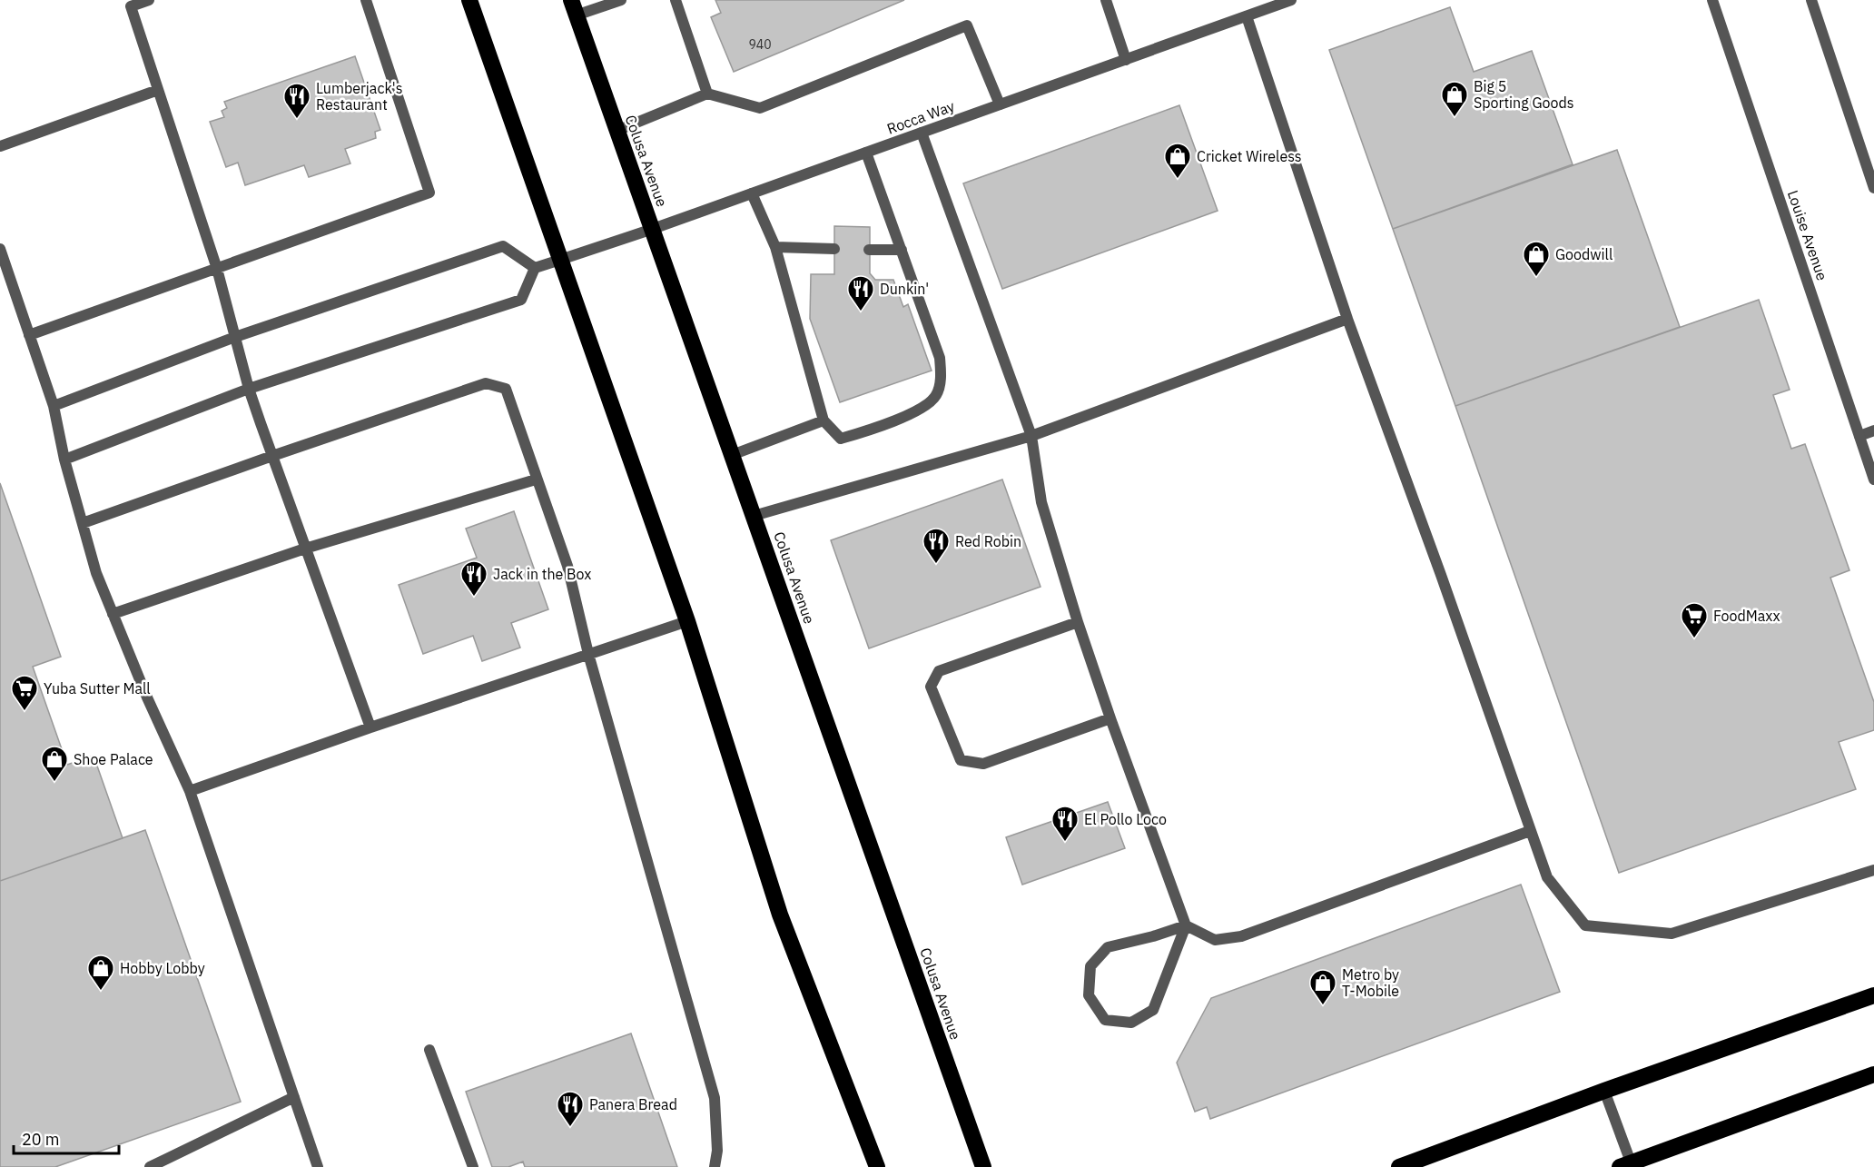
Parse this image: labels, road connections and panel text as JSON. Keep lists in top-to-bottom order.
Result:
{
  "streets": {
    "highway": ["Colusa Avenue"],
    "street": ["Rocca Way", "Louise Avenue"]
  },
  "crossings": [
    ["Rocca Way", "Colusa Avenue"]
  ],
  "places": {
    "shop": [
      "Big 5 Sporting Goods",
      "Cricket Wireless",
      "Goodwill",
      "Shoe Palace",
      "Hobby Lobby",
      "Metro by T-Mobile"
    ],
    "restaurant": [
      "Lumberjack's Restaurant",
      "Dunkin'",
      "Red Robin",
      "Jack in the Box",
      "El Pollo Loco",
      "Panera Bread"
    ],
    "supermarket": ["FoodMaxx", "Yuba Sutter Mall"]
  },
  "house_numbers": ["940"],
  "scale_bar": "20 m"
}
